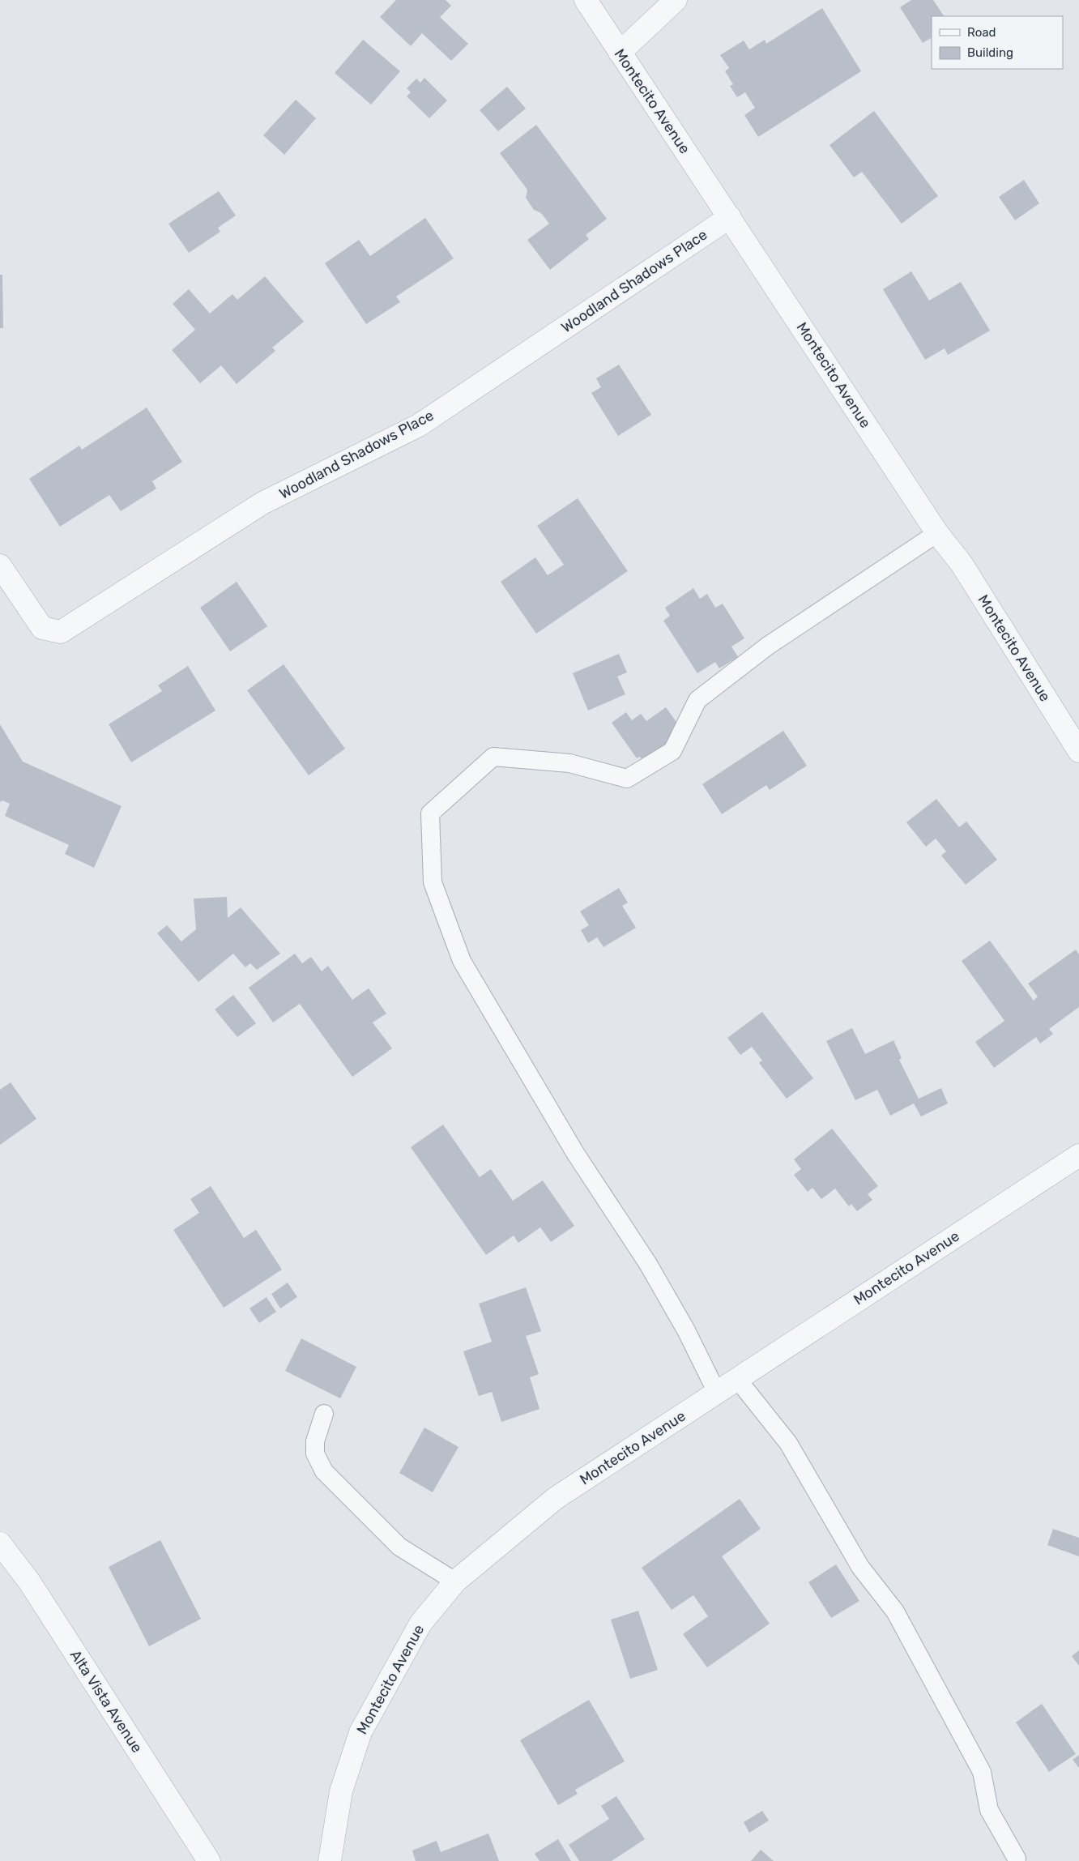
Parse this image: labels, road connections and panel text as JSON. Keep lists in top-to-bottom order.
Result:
{
  "streets": {
    "street": ["Montecito Avenue", "Woodland Shadows Place", "Alta Vista Avenue"]
  },
  "crossings": [
    ["Montecito Avenue", "Woodland Shadows Place"]
  ],
  "legend": ["Road", "Building"]
}
